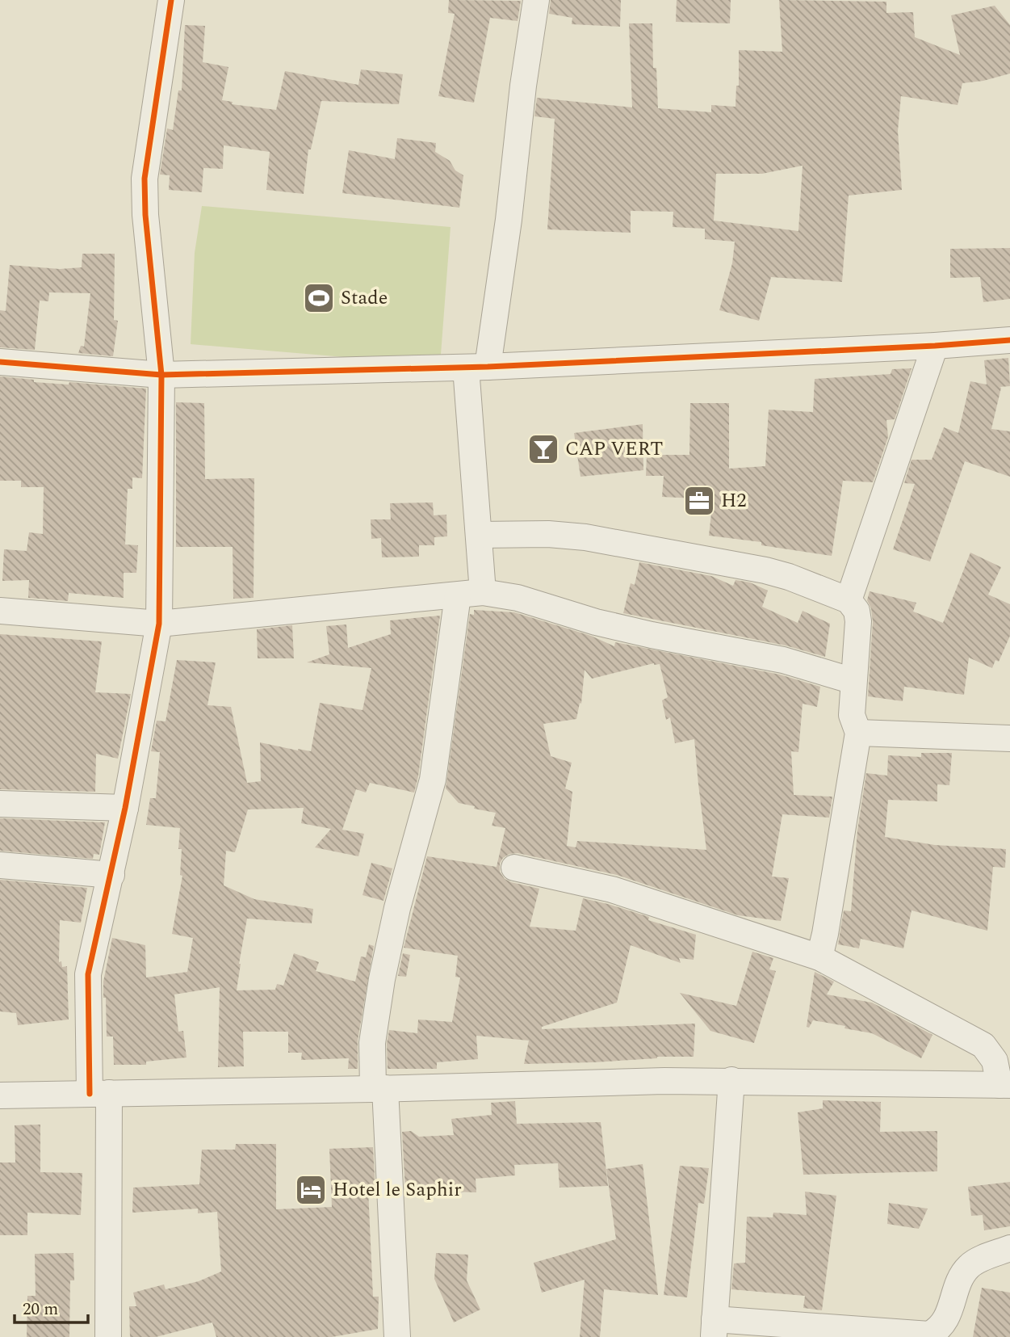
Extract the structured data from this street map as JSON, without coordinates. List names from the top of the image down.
{
  "places": {
    "sports": ["Stade"],
    "bar": ["CAP VERT"],
    "office": ["H2"],
    "hotel": ["Hotel le Saphir"]
  },
  "scale_bar": "20 m"
}
